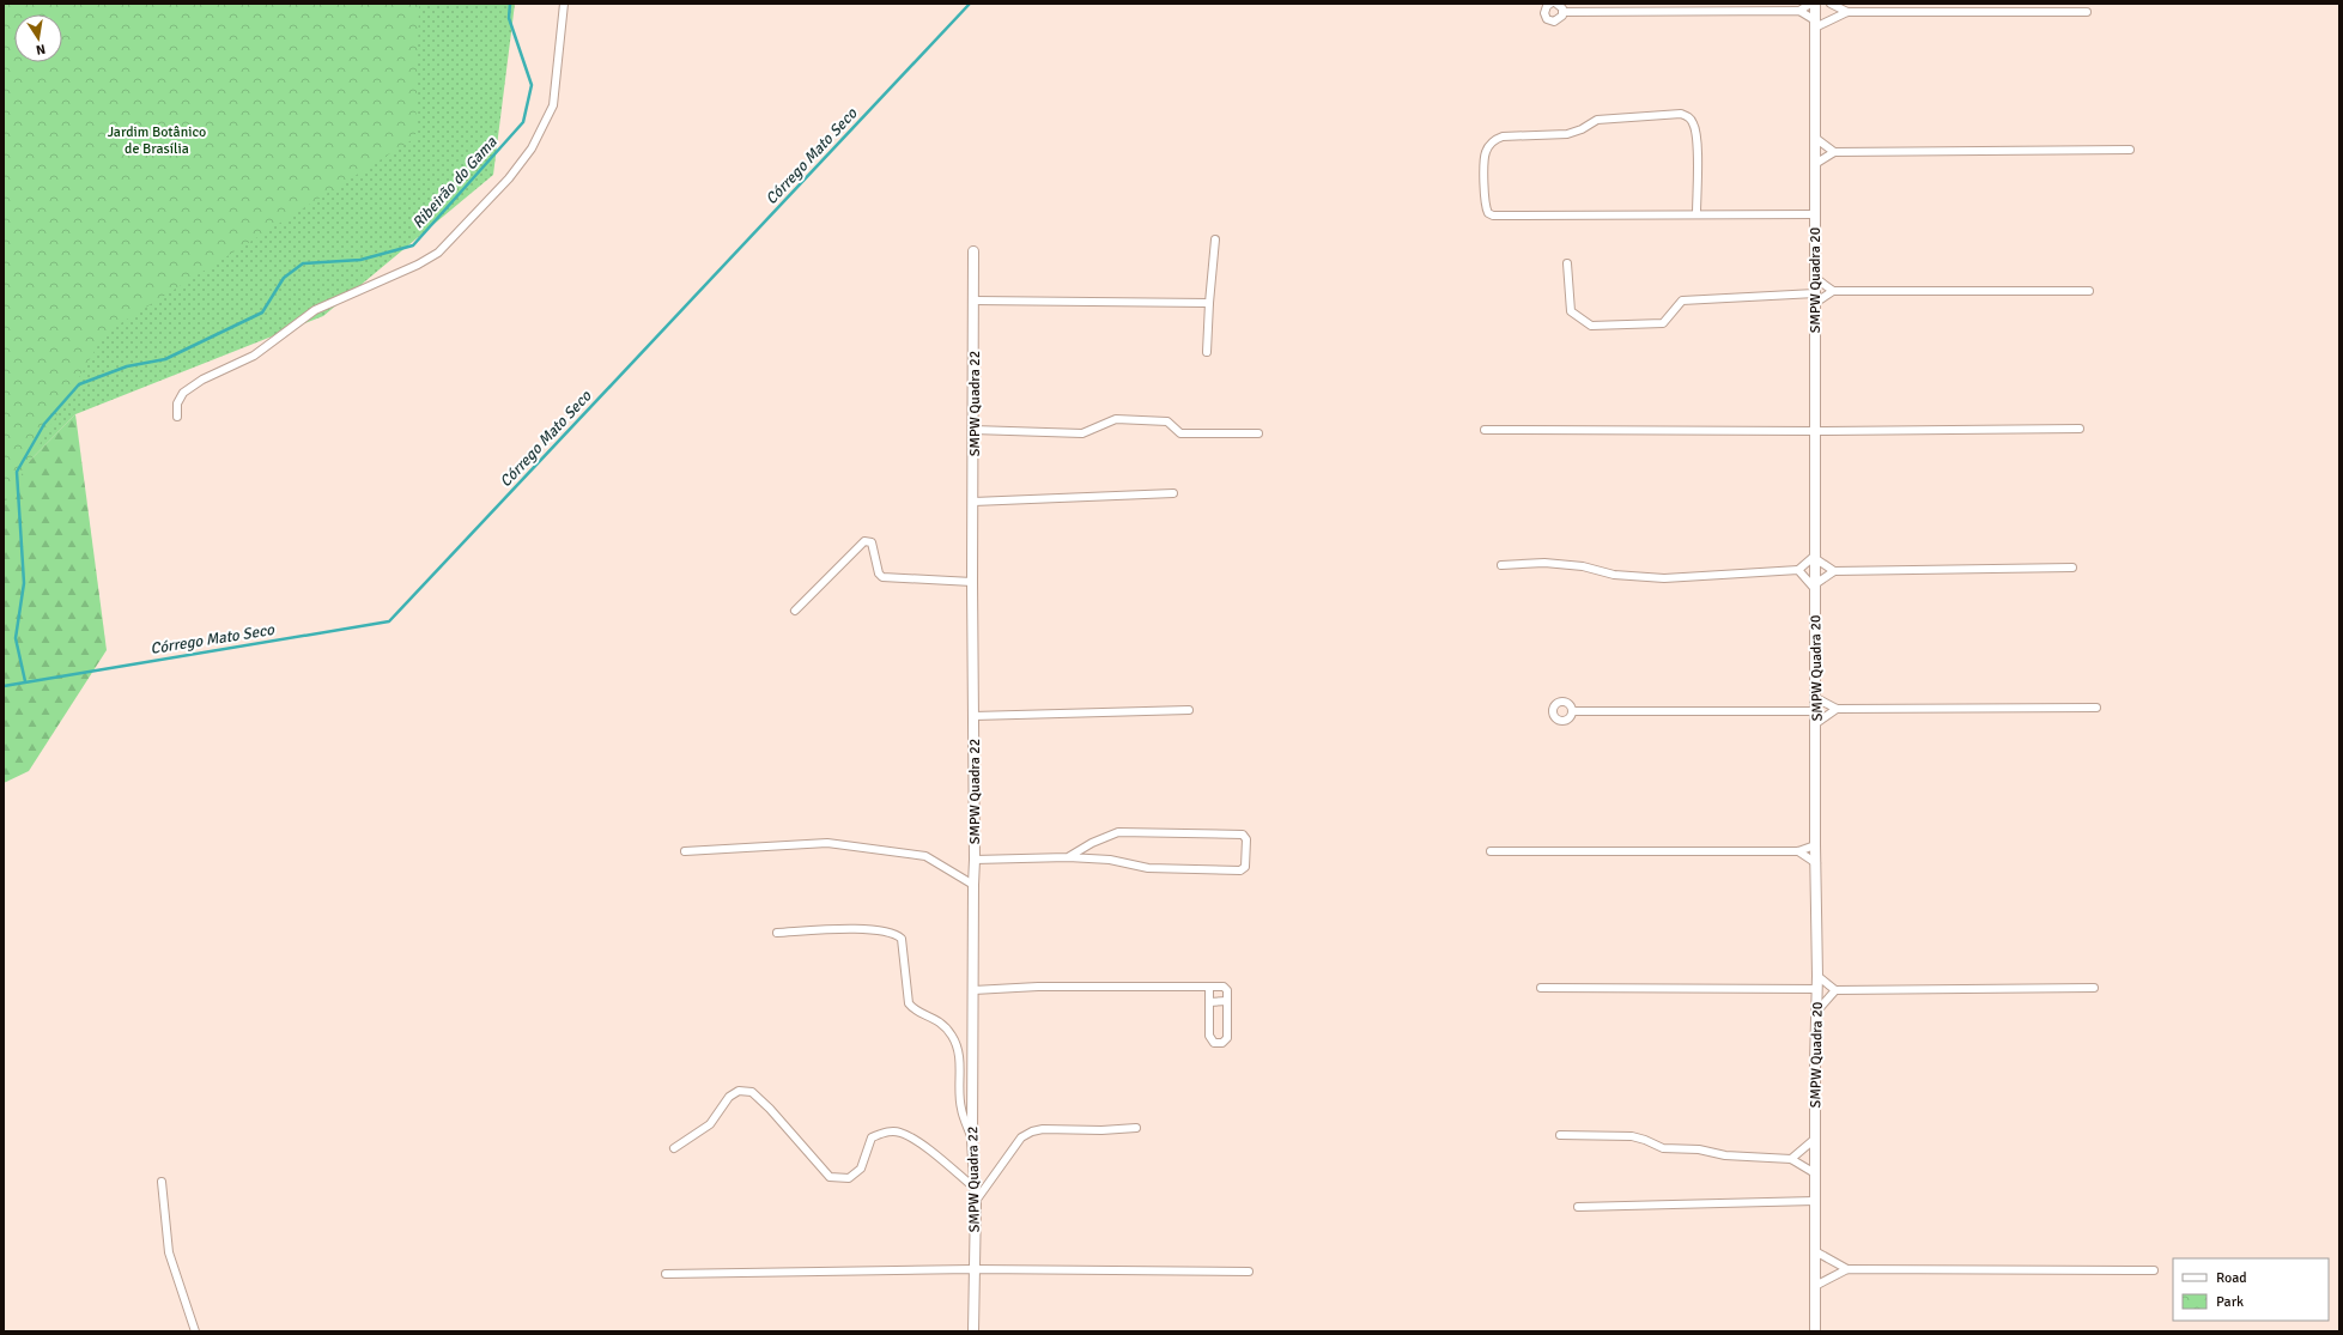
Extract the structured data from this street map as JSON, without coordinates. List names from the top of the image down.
{
  "streets": {
    "street": ["SMPW Quadra 20", "SMPW Quadra 22"]
  },
  "water": ["Córrego Mato Seco", "Ribeirão do Gama"],
  "parks": ["Jardim Botânico de Brasília"],
  "legend": ["Road", "Park"],
  "north": "bottom"
}
